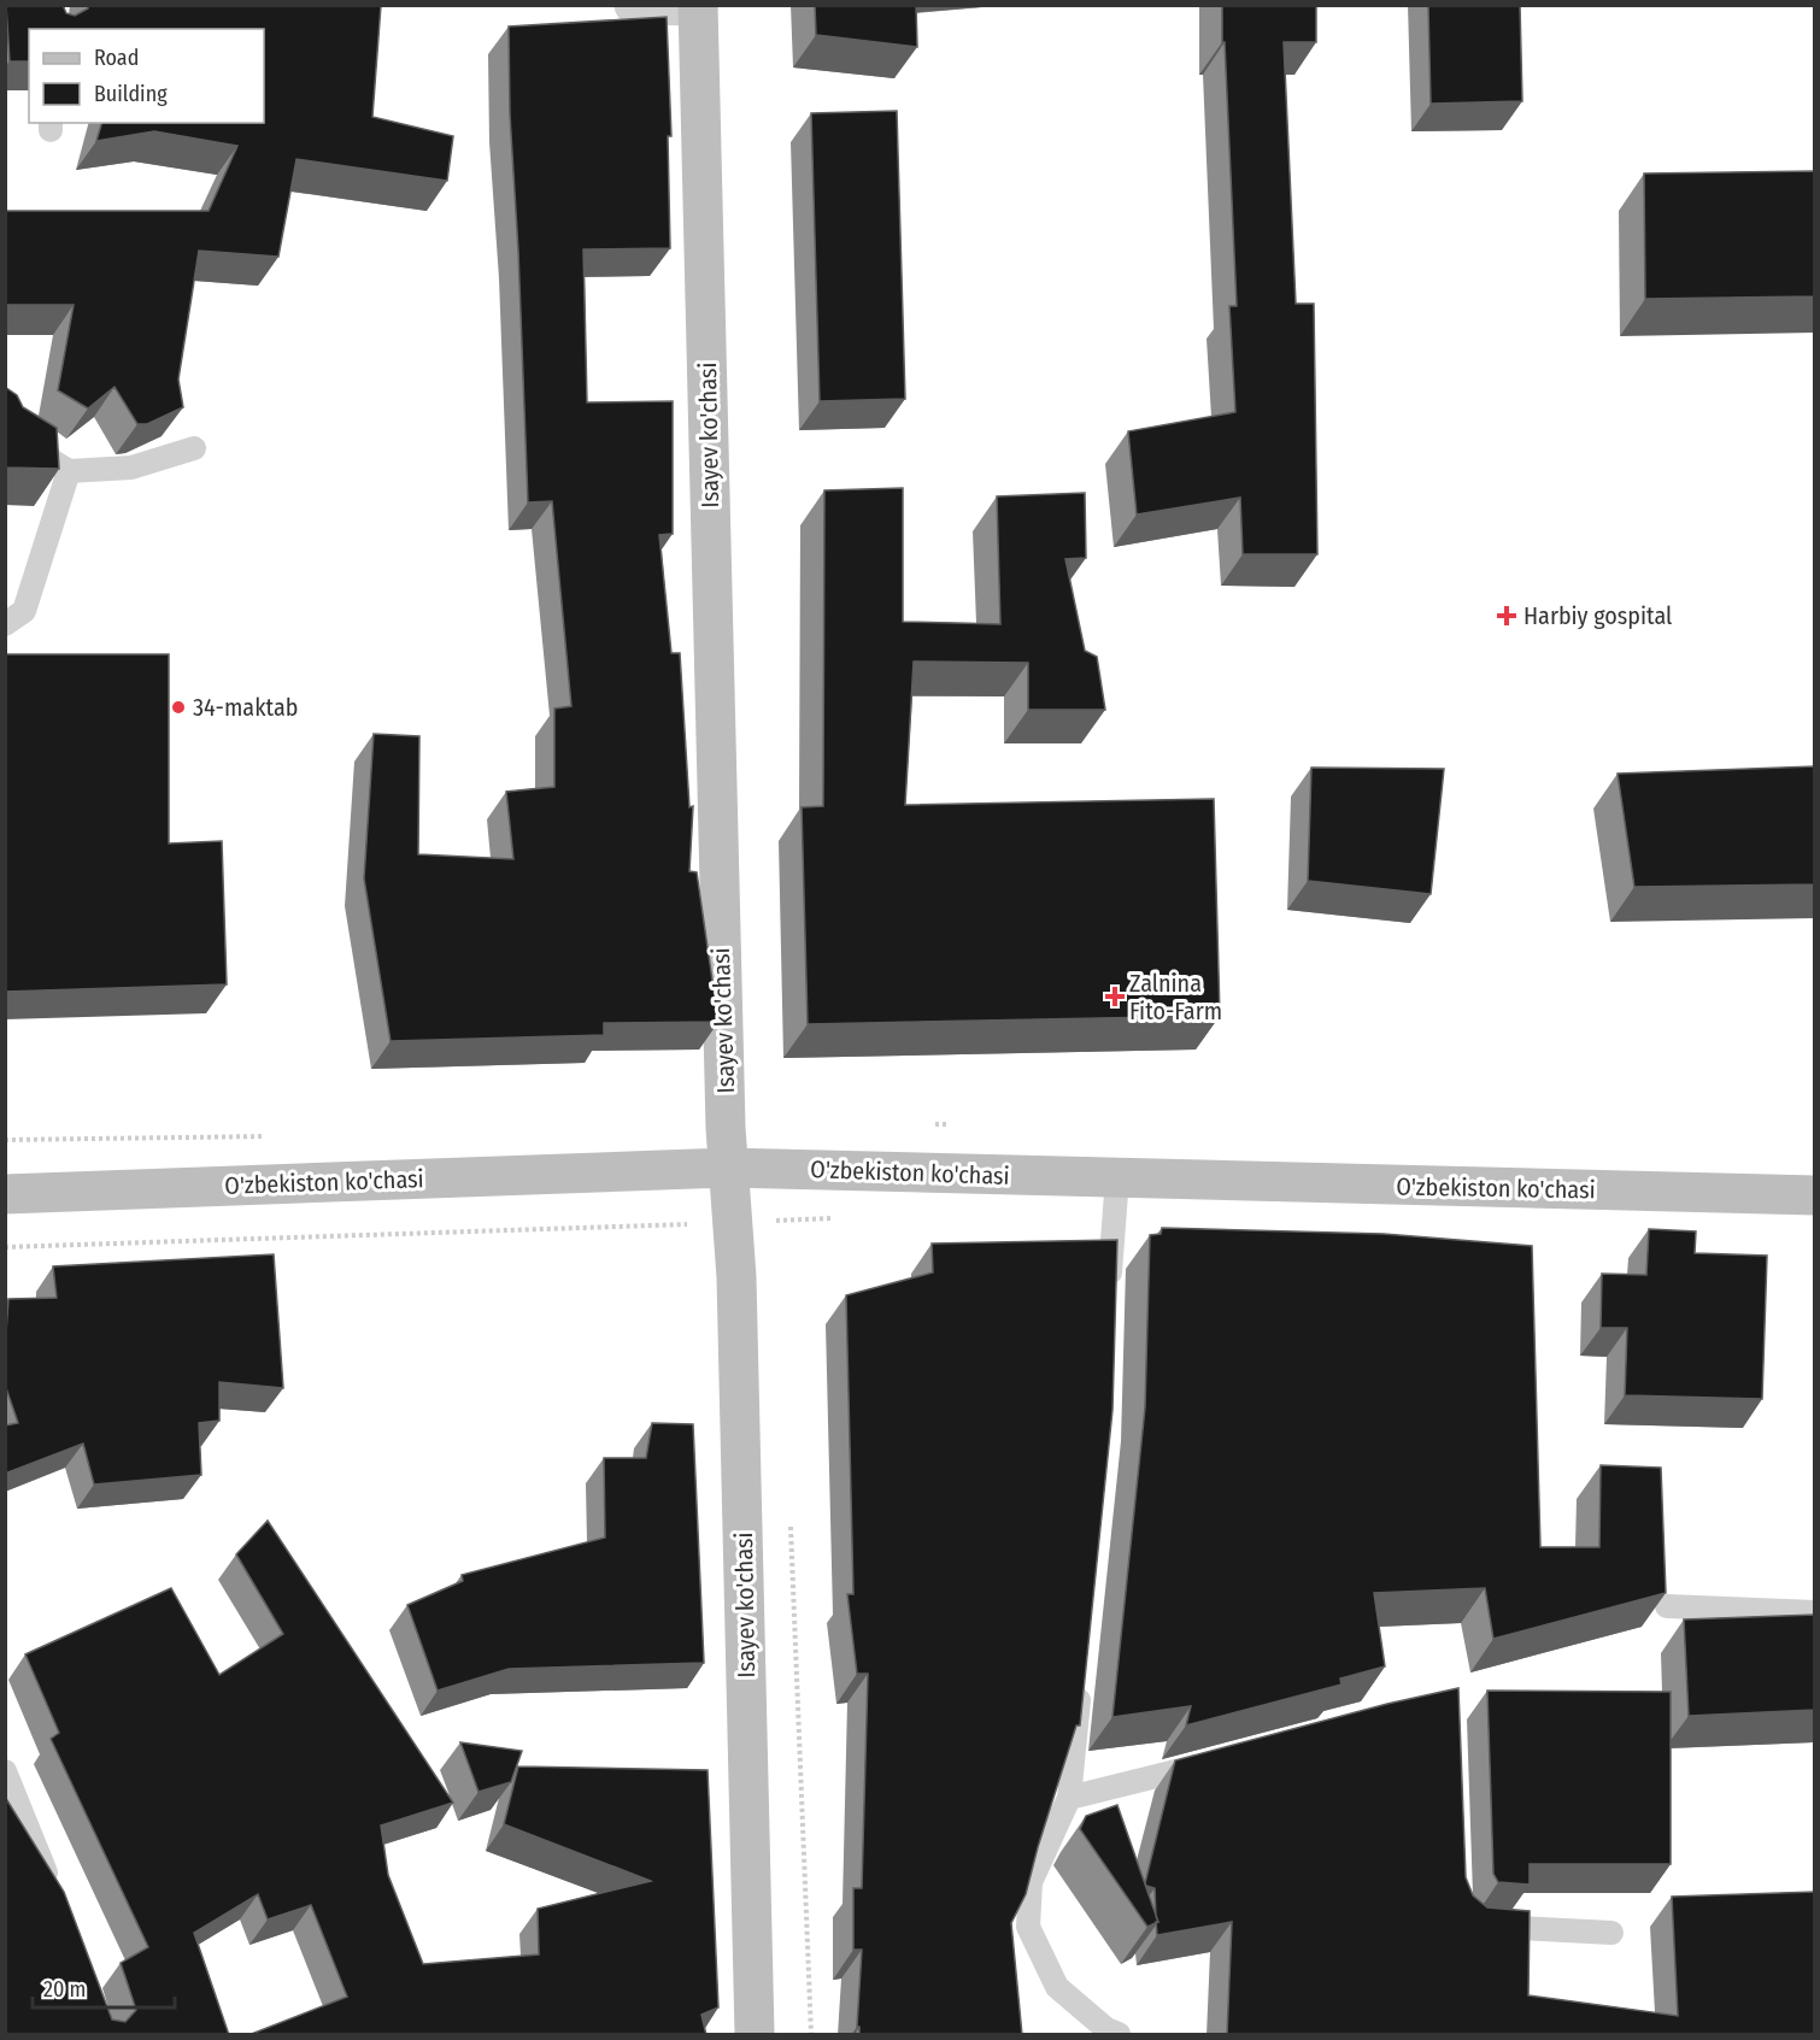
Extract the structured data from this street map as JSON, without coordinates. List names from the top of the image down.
{
  "streets": {
    "main road": ["Isayev ko'chasi", "O'zbekiston ko'chasi"]
  },
  "crossings": [
    ["Isayev ko'chasi", "O'zbekiston ko'chasi"]
  ],
  "places": {
    "health": ["Harbiy gospital", "Zalnina Fito-Farm"],
    "other": ["34-maktab"]
  },
  "legend": ["Road", "Building"],
  "scale_bar": "20 m"
}
